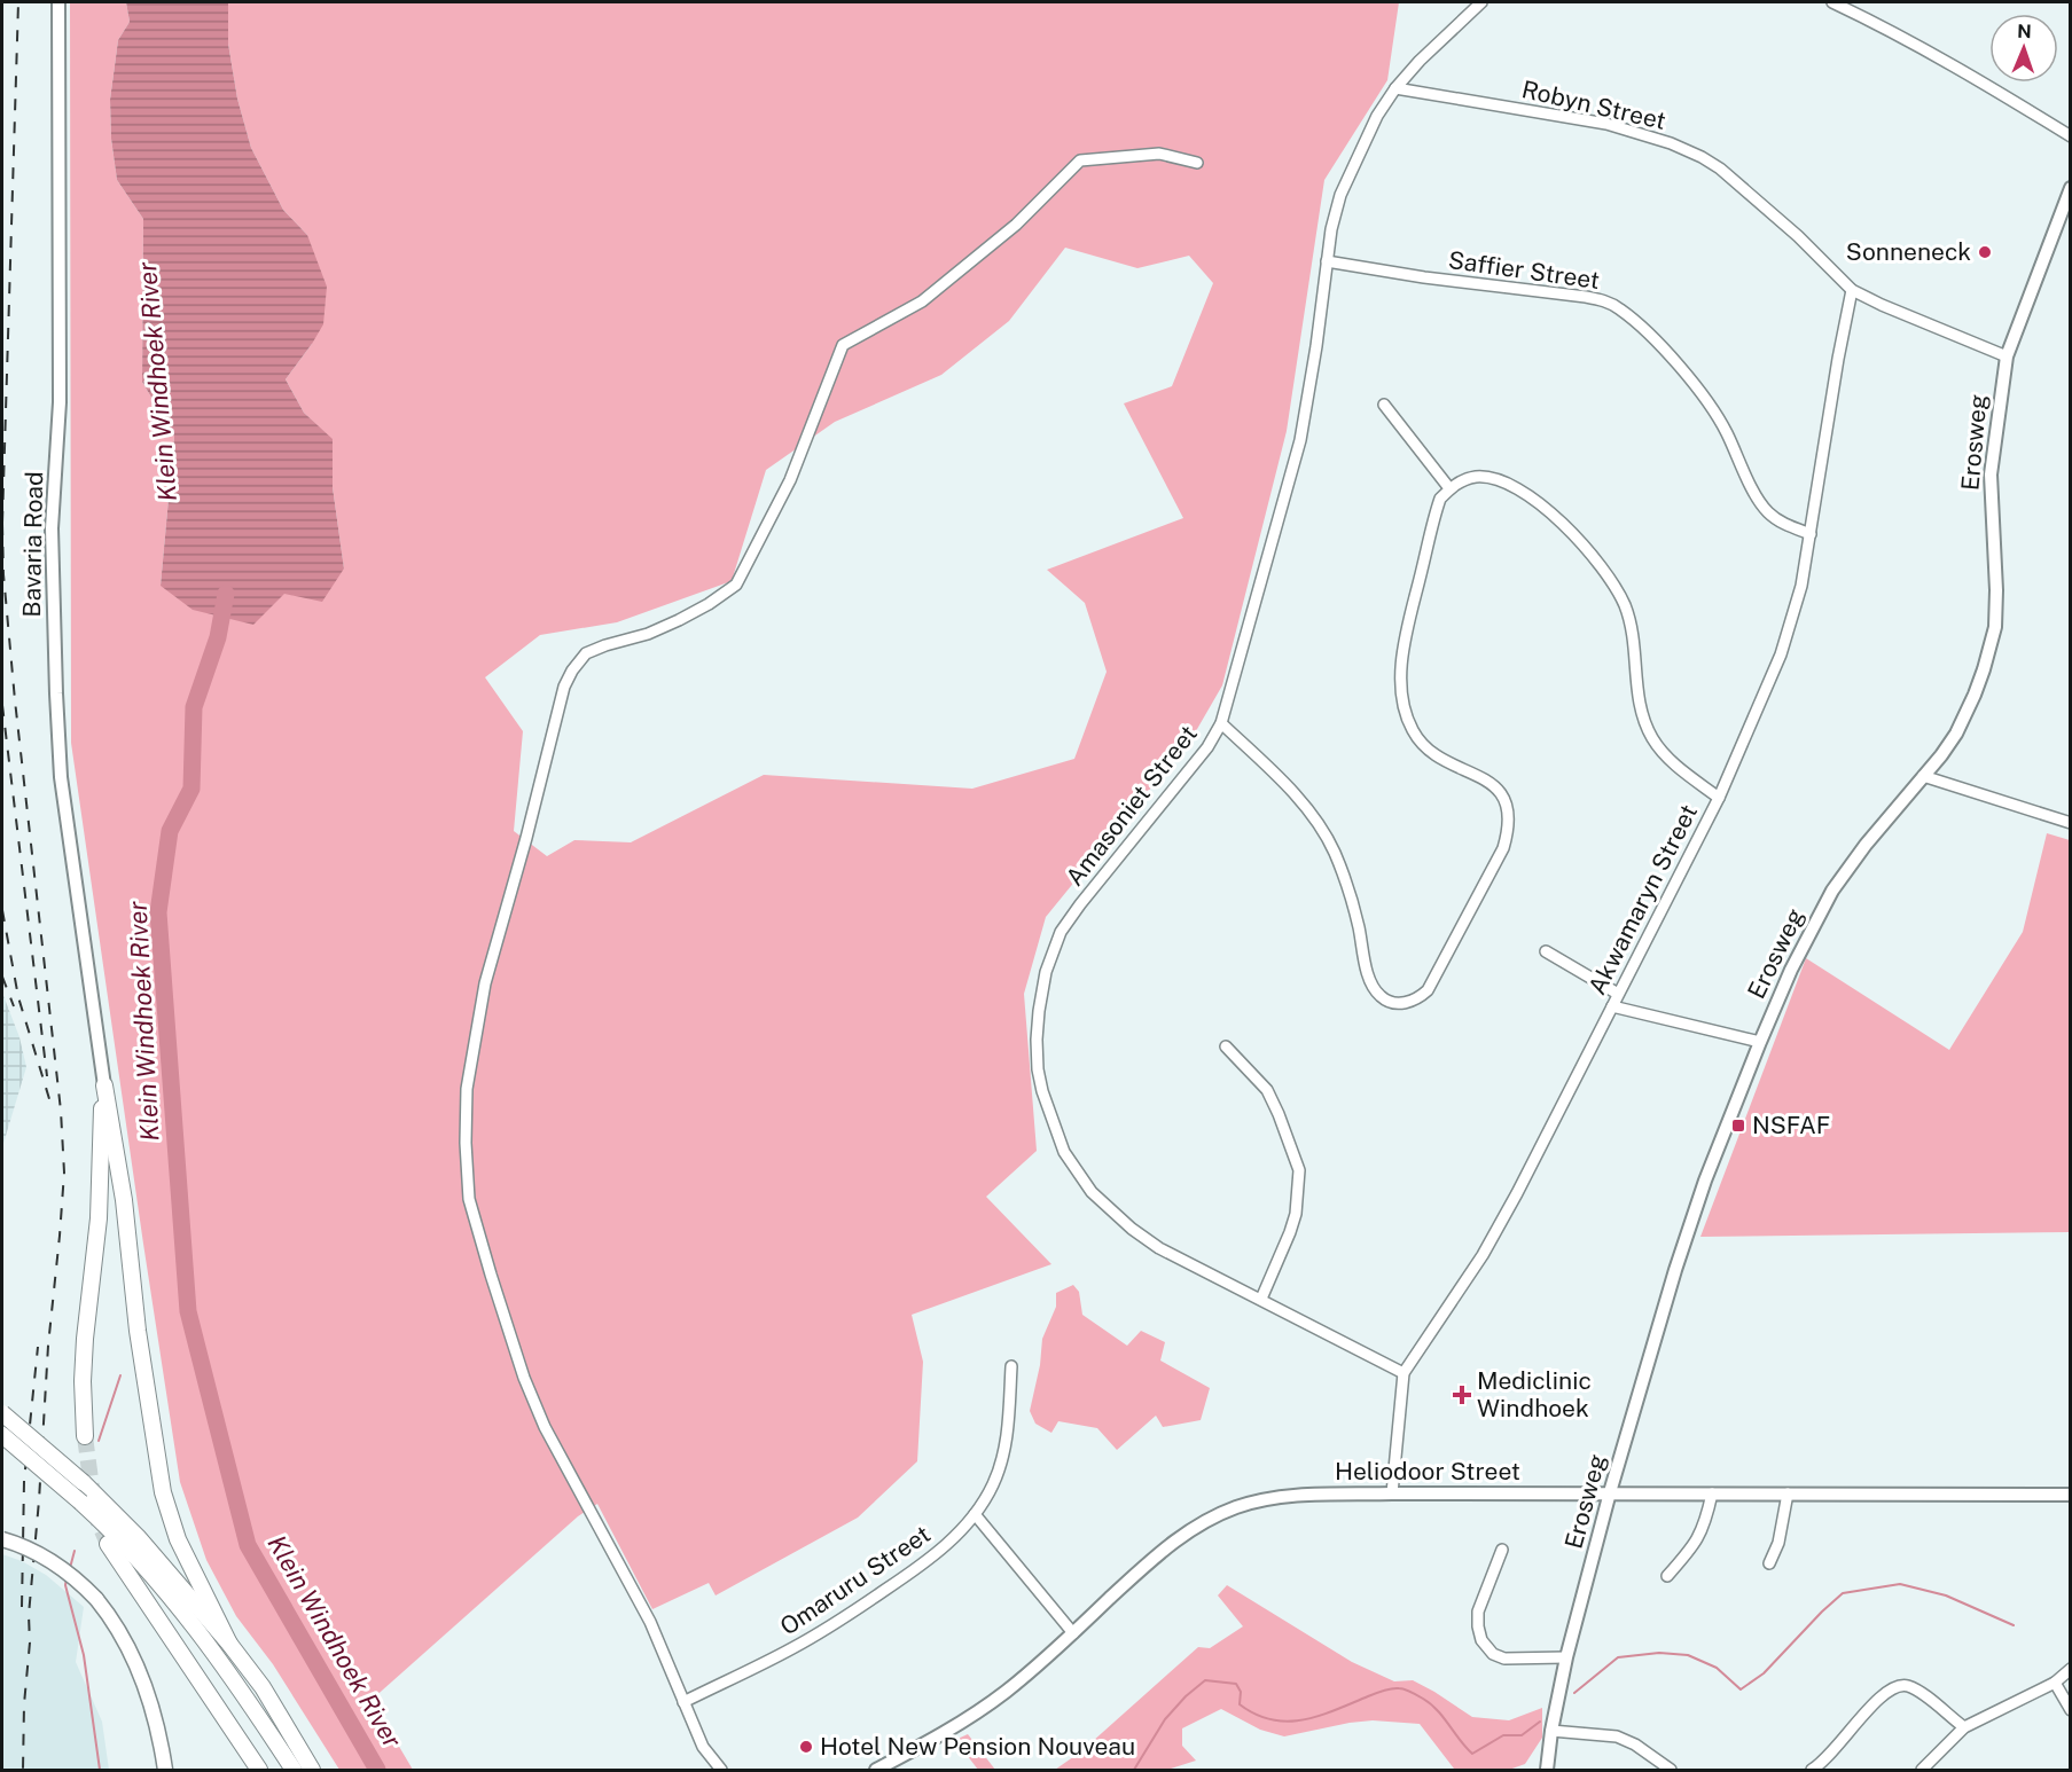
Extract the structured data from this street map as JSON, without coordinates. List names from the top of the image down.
{
  "streets": {
    "street": [
      "Robyn Street",
      "Saffier Street",
      "Erosweg",
      "Bavaria Road",
      "Amasoniet Street",
      "Akwamaryn Street",
      "Heliodoor Street",
      "Omaruru Street"
    ]
  },
  "crossings": [
    ["Robyn Street", "Erosweg"],
    ["Robyn Street", "Amasoniet Street"],
    ["Robyn Street", "Akwamaryn Street"],
    ["Saffier Street", "Amasoniet Street"],
    ["Saffier Street", "Akwamaryn Street"],
    ["Erosweg", "Heliodoor Street"],
    ["Amasoniet Street", "Akwamaryn Street"],
    ["Akwamaryn Street", "Heliodoor Street"]
  ],
  "water": ["Klein Windhoek River"],
  "places": {
    "other": ["Sonneneck", "Hotel New Pension Nouveau"],
    "transit": ["NSFAF"],
    "health": ["Mediclinic Windhoek"]
  },
  "north": "top"
}
